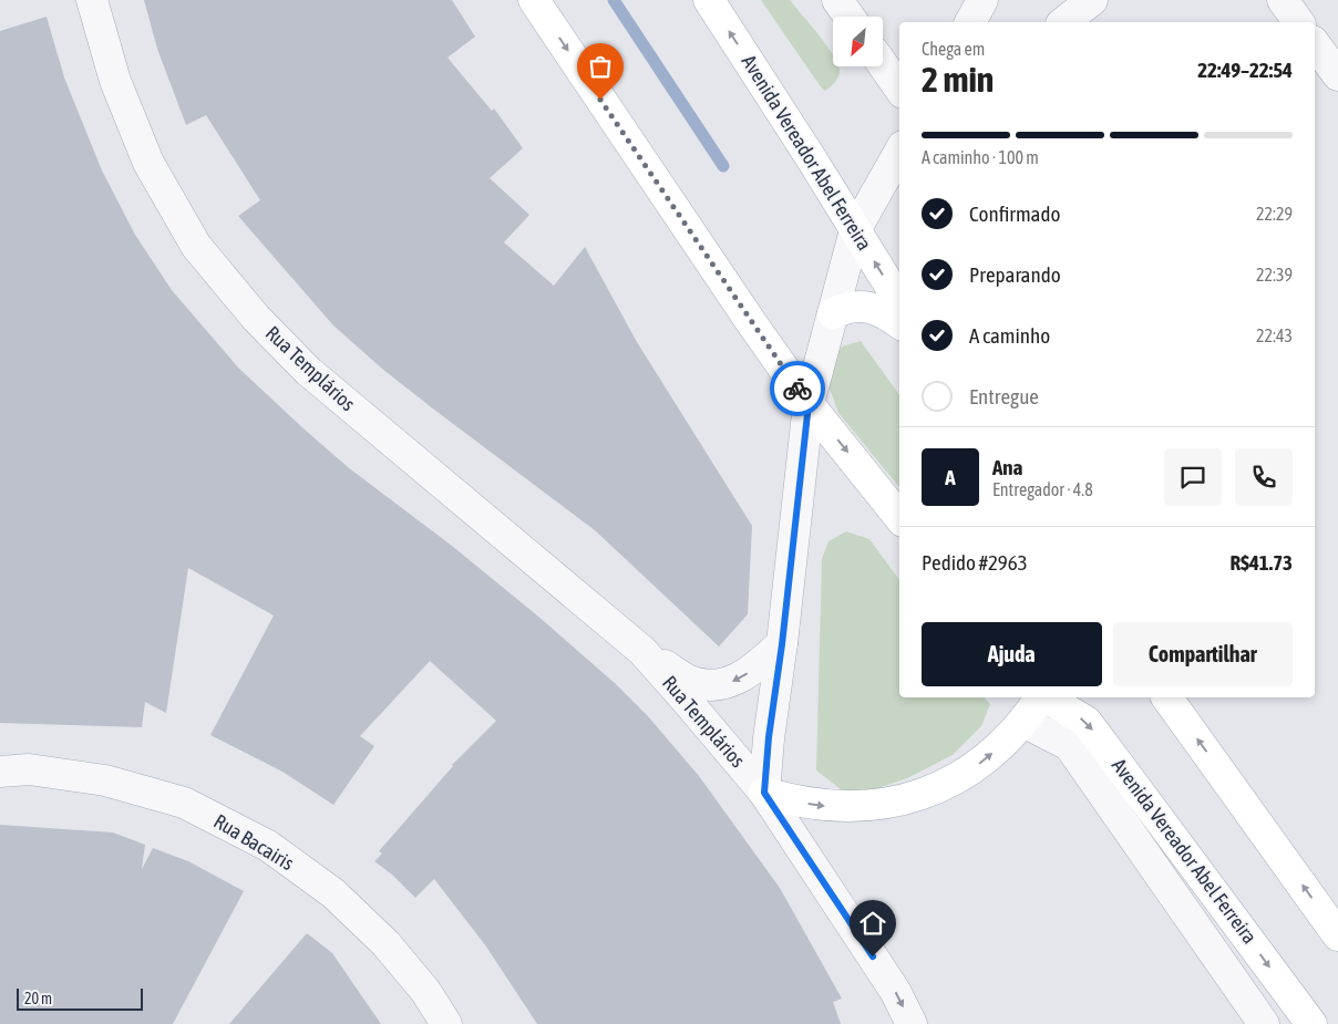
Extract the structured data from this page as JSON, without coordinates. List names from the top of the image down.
{
  "streets": {
    "main road": ["Avenida Vereador Abel Ferreira"],
    "street": ["Rua Templários", "Rua Bacairis"]
  },
  "scale_bar": "20 m",
  "north": "bottom left",
  "page": {
    "heading": ["2 min", "Chega em", "22:49–22:54"],
    "panel": [
      "Ana",
      "Entregador · 4.8",
      "Pedido #2963",
      "R$41.73"
    ],
    "bar": "A caminho · 100 m",
    "list": [
      ["Confirmado", "22:29"],
      ["Preparando", "22:39"],
      ["A caminho", "22:43"],
      "Entregue"
    ],
    "round": "A",
    "buttons": ["Ajuda", "Compartilhar"],
    "scale": "20 m"
  }
}
